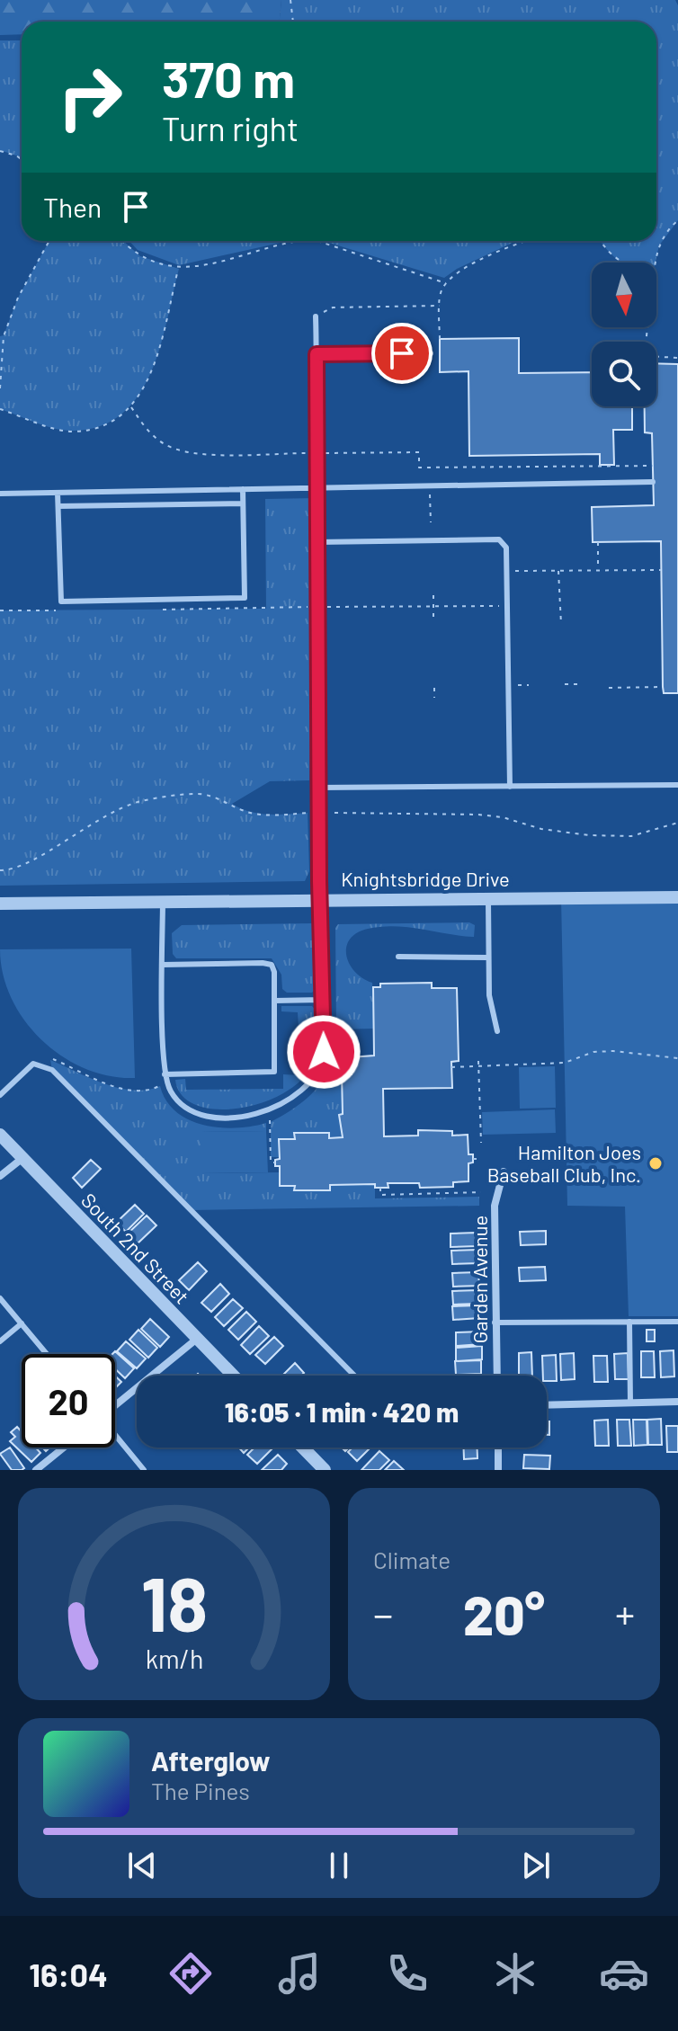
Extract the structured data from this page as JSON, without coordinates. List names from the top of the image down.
{
  "streets": {
    "street": ["Knightsbridge Drive", "South 2nd Street", "Garden Avenue"]
  },
  "places": ["Hamilton Joes Baseball Club, Inc."],
  "north": "bottom",
  "page": {
    "turn": ["370 m", "Turn right"],
    "then": "Then",
    "limit": "20",
    "trip": "16:05 · 1 min · 420 m",
    "tile": "Climate",
    "heat": ["−", "20°", "+"],
    "song": ["Afterglow", "The Pines"],
    "tabs": "16:04",
    "gauge": ["18", "km/h"]
  }
}
